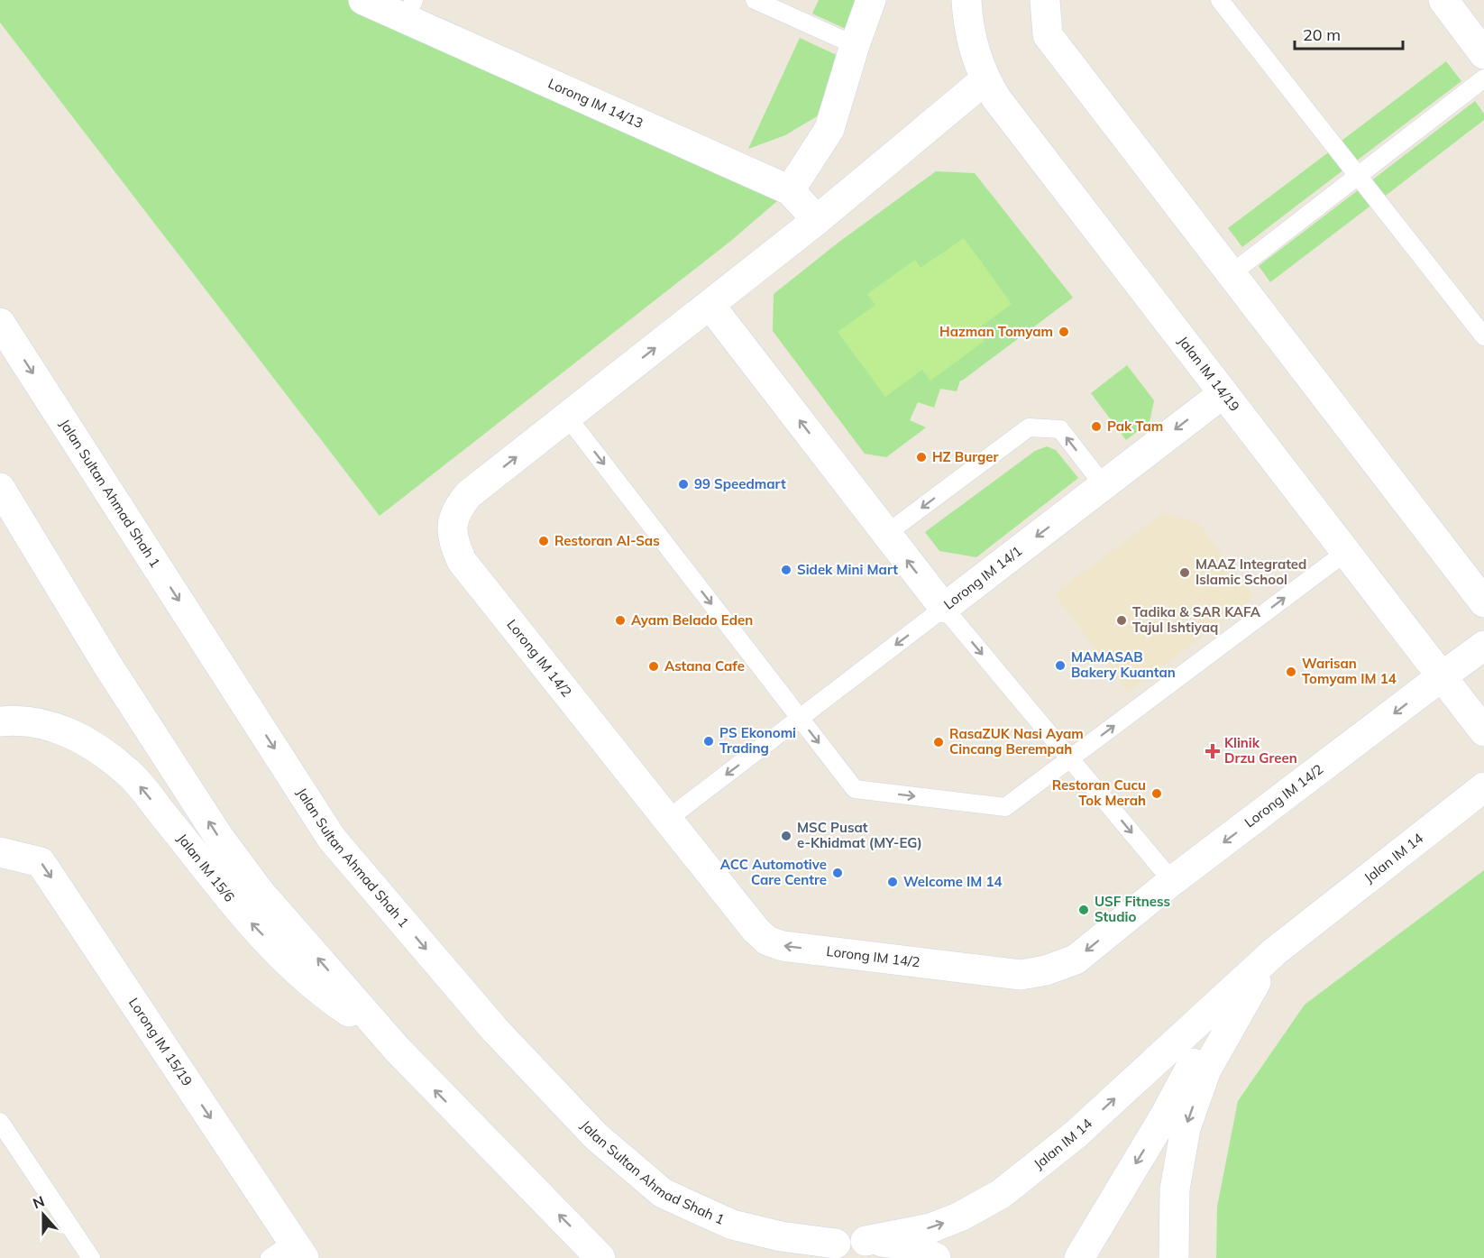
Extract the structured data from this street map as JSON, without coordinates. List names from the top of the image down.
{
  "streets": {
    "street": [
      "Lorong IM 14/13",
      "Jalan IM 14/19",
      "Jalan Sultan Ahmad Shah 1",
      "Lorong IM 14/1",
      "Lorong IM 14/2",
      "Jalan IM 14",
      "Jalan IM 15/6",
      "Lorong IM 15/19"
    ]
  },
  "crossings": [
    ["Lorong IM 14/13", "Lorong IM 14/2"],
    ["Jalan IM 14/19", "Lorong IM 14/1"],
    ["Jalan IM 14/19", "Lorong IM 14/2"],
    ["Lorong IM 14/1", "Lorong IM 14/2"]
  ],
  "places": {
    "other": [
      "Hazman Tomyam",
      "Pak Tam",
      "HZ Burger",
      "99 Speedmart",
      "Restoran Al-Sas",
      "Sidek Mini Mart",
      "MAAZ Integrated Islamic School",
      "Ayam Belado Eden",
      "Tadika & SAR KAFA Tajul Ishtiyaq",
      "MAMASAB Bakery Kuantan",
      "Astana Cafe",
      "Warisan Tomyam IM 14",
      "PS Ekonomi Trading",
      "RasaZUK Nasi Ayam Cincang Berempah",
      "Restoran Cucu Tok Merah",
      "MSC Pusat e-Khidmat (MY-EG)",
      "ACC Automotive Care Centre",
      "Welcome IM 14",
      "USF Fitness Studio"
    ],
    "health": ["Klinik Drzu Green"]
  },
  "scale_bar": "20 m",
  "north": "top"
}
